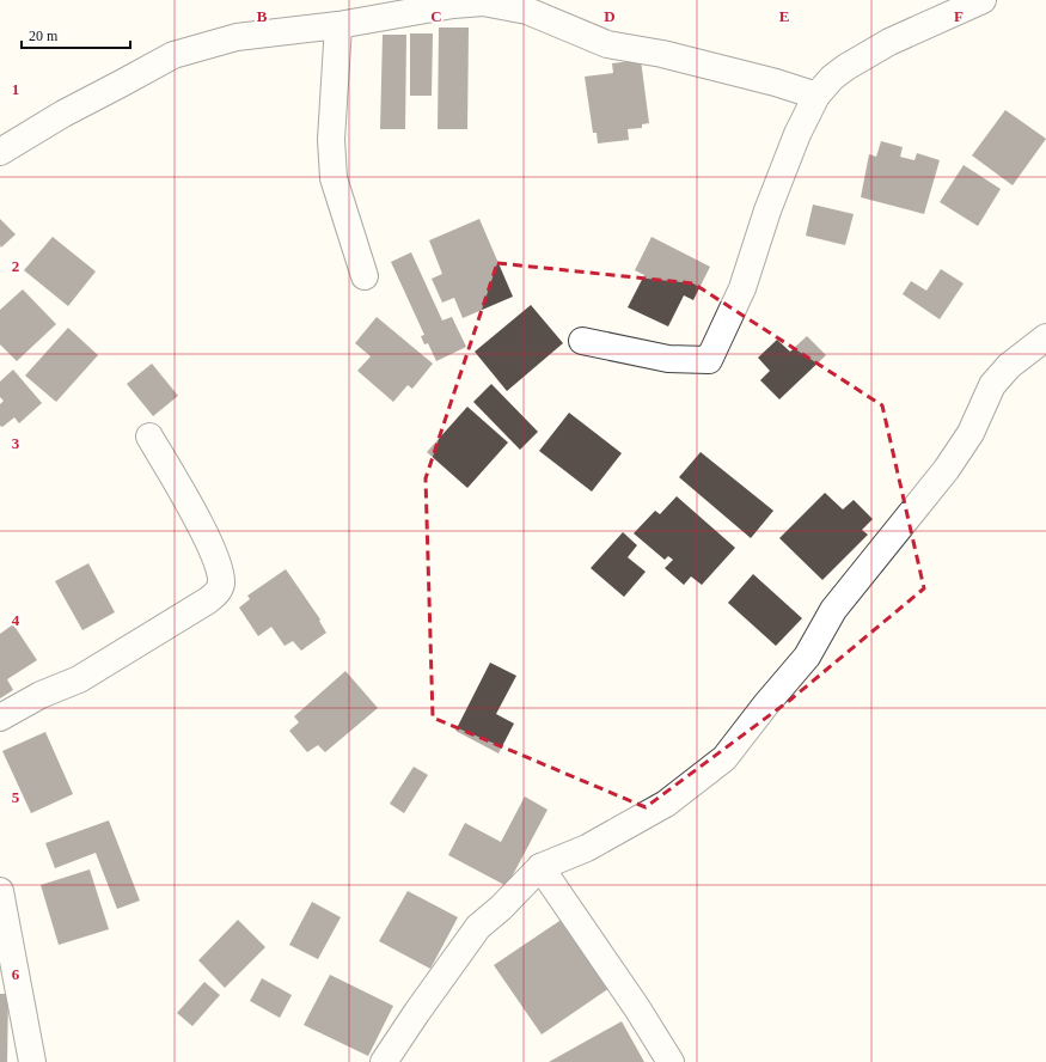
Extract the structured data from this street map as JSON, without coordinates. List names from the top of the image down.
{
  "scale_bar": "20 m",
  "grid": {
    "columns": [
      "B",
      "C",
      "D",
      "E",
      "F"
    ],
    "rows": [
      "1",
      "2",
      "3",
      "4",
      "5",
      "6"
    ]
  }
}
